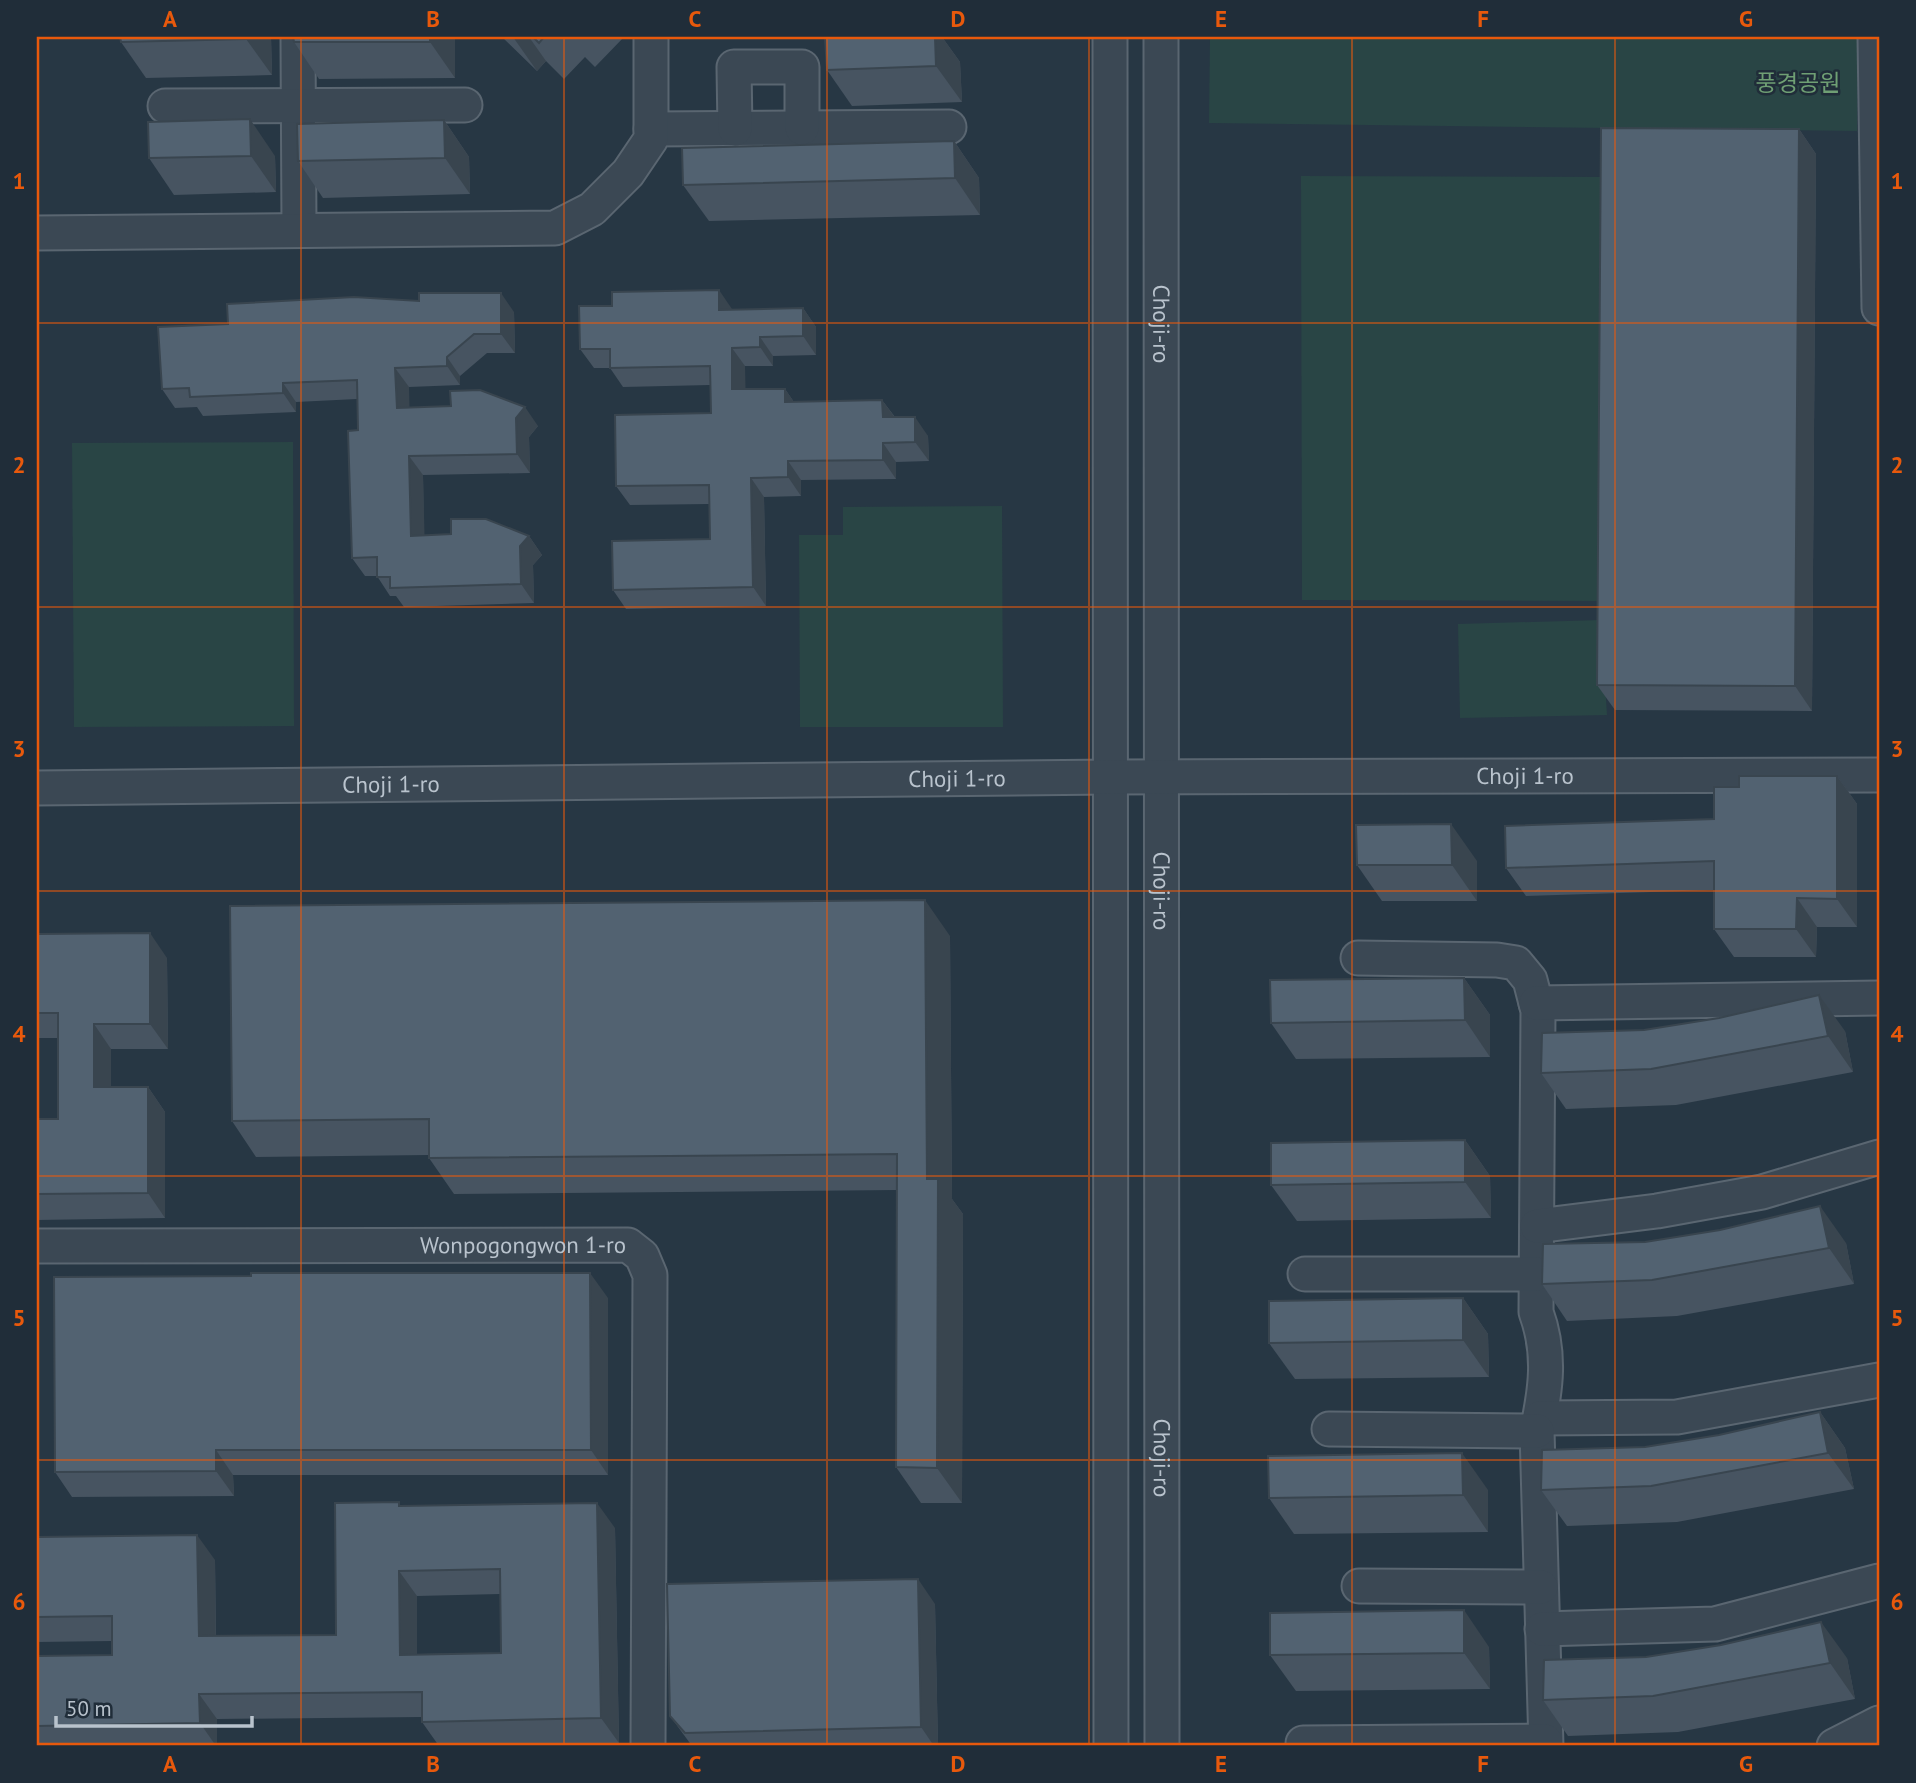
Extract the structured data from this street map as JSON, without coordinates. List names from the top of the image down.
{
  "streets": {
    "street": ["Choji-ro", "Choji 1-ro", "Wonpogongwon 1-ro"]
  },
  "crossings": [
    ["Choji-ro", "Choji 1-ro"]
  ],
  "parks": ["풍경공원"],
  "scale_bar": "50 m",
  "grid": {
    "columns": [
      "A",
      "B",
      "C",
      "D",
      "E",
      "F",
      "G"
    ],
    "rows": [
      "1",
      "2",
      "3",
      "4",
      "5",
      "6"
    ]
  }
}
